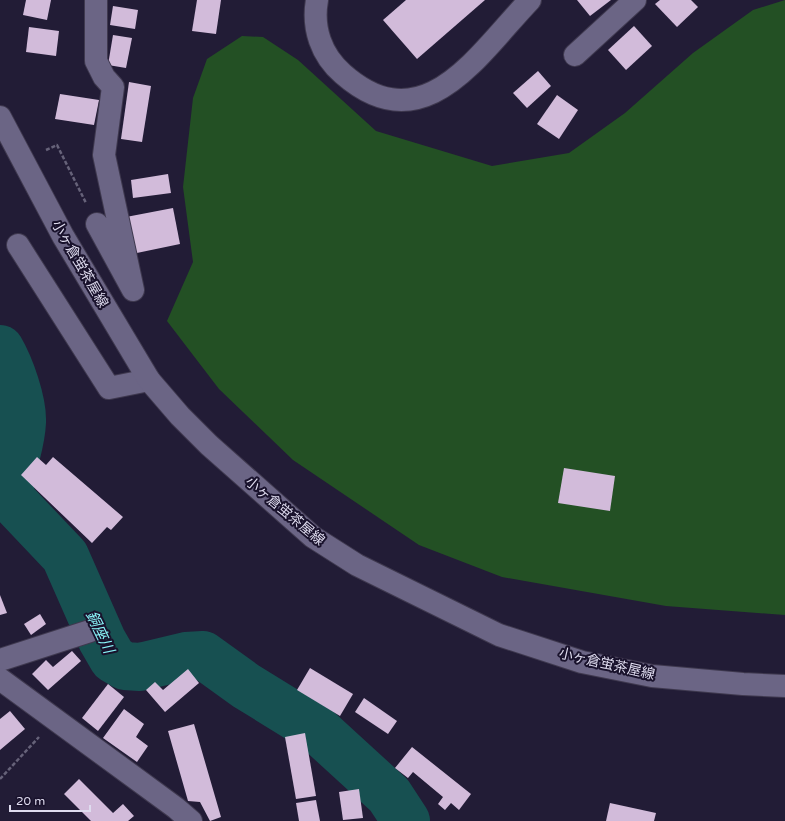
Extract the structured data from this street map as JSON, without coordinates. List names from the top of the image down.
{
  "streets": {
    "street": ["小ヶ倉蛍茶屋線"]
  },
  "water": ["銅座川"],
  "scale_bar": "20 m"
}
